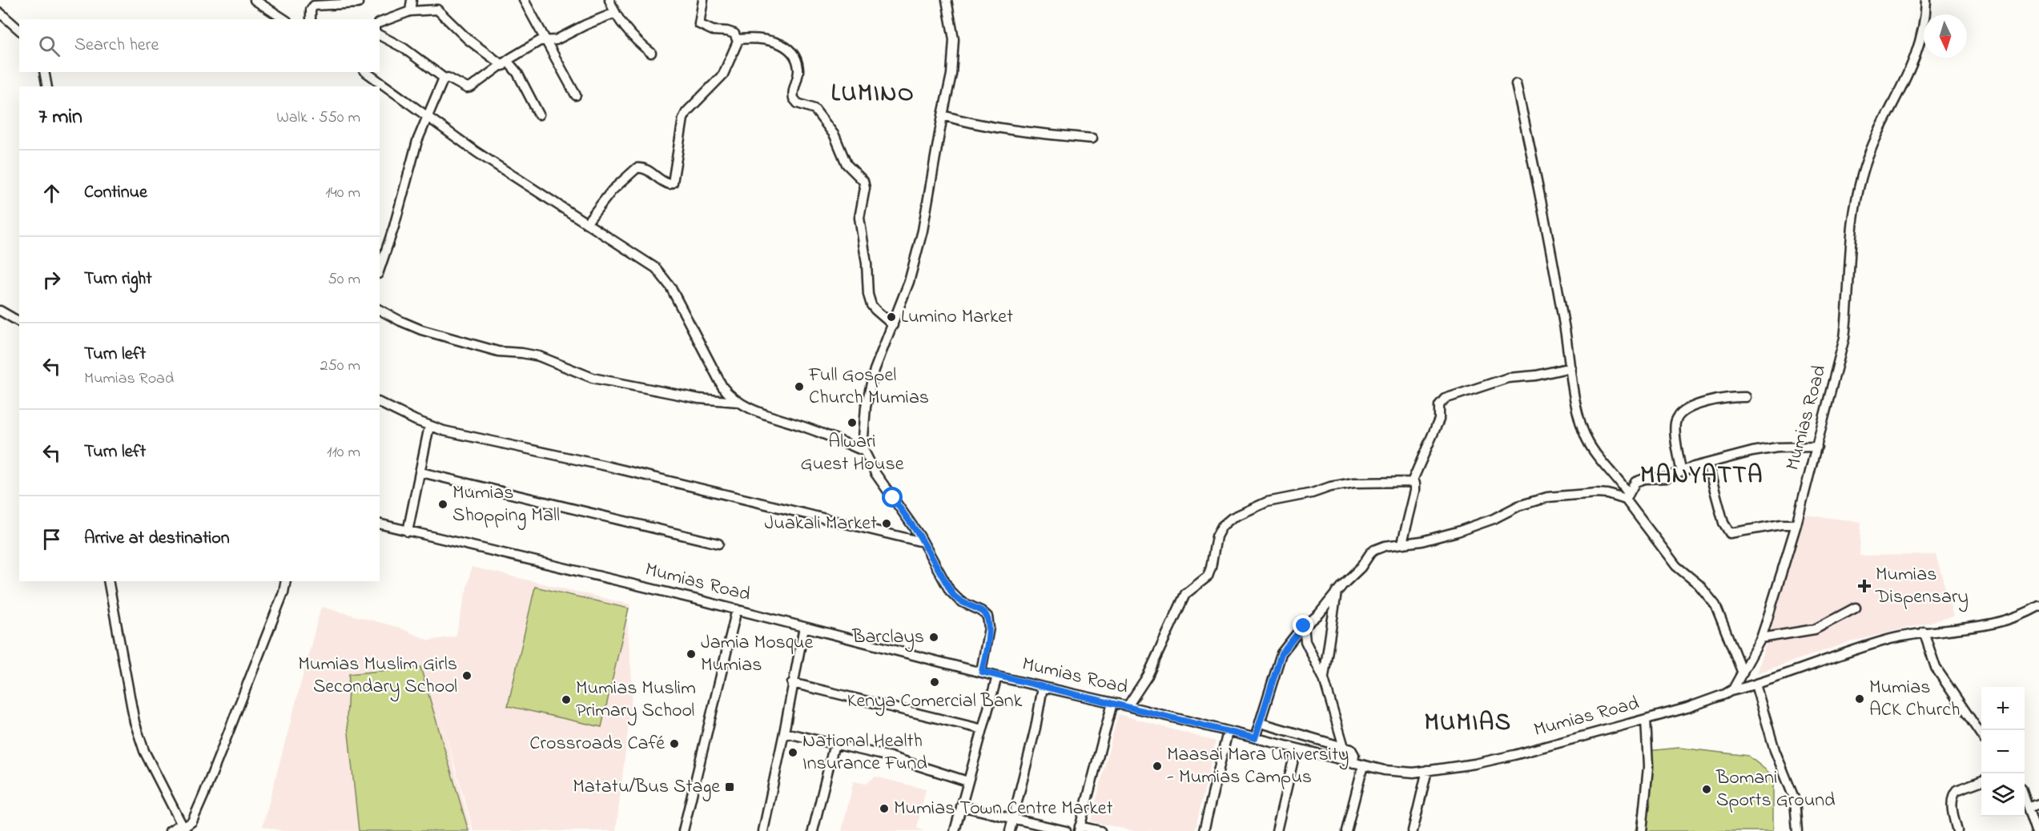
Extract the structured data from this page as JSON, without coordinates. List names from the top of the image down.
{
  "streets": {
    "street": ["Mumias Road"]
  },
  "districts": ["LUMINO", "MANYATTA", "MUMIAS"],
  "places": {
    "other": [
      "Lumino Market",
      "Full Gospel Church Mumias",
      "Alwari Guest House",
      "Mumias Shopping Mall",
      "Juakali Market",
      "Barclays",
      "Jamia Mosque Mumias",
      "Mumias Muslim Girls Secondary School",
      "Kenya Comercial Bank",
      "Mumias ACK Church",
      "Mumias Muslim Primary School",
      "Crossroads Café",
      "National Health Insurance Fund",
      "Maasai Mara University - Mumias Campus",
      "Bomani Sports Ground",
      "Mumias Town Centre Market"
    ],
    "health": ["Mumias Dispensary"],
    "transit": ["Matatu/Bus Stage"]
  },
  "north": "bottom",
  "page": {
    "search": "Search here",
    "heading": ["7 min", "Walk · 550 m"],
    "list": [
      ["Continue", "140 m"],
      ["Turn right", "50 m"],
      ["Turn left", "Mumias Road", "250 m"],
      ["Turn left", "110 m"],
      "Arrive at destination"
    ],
    "map_buttons": ["+", "−"]
  }
}
